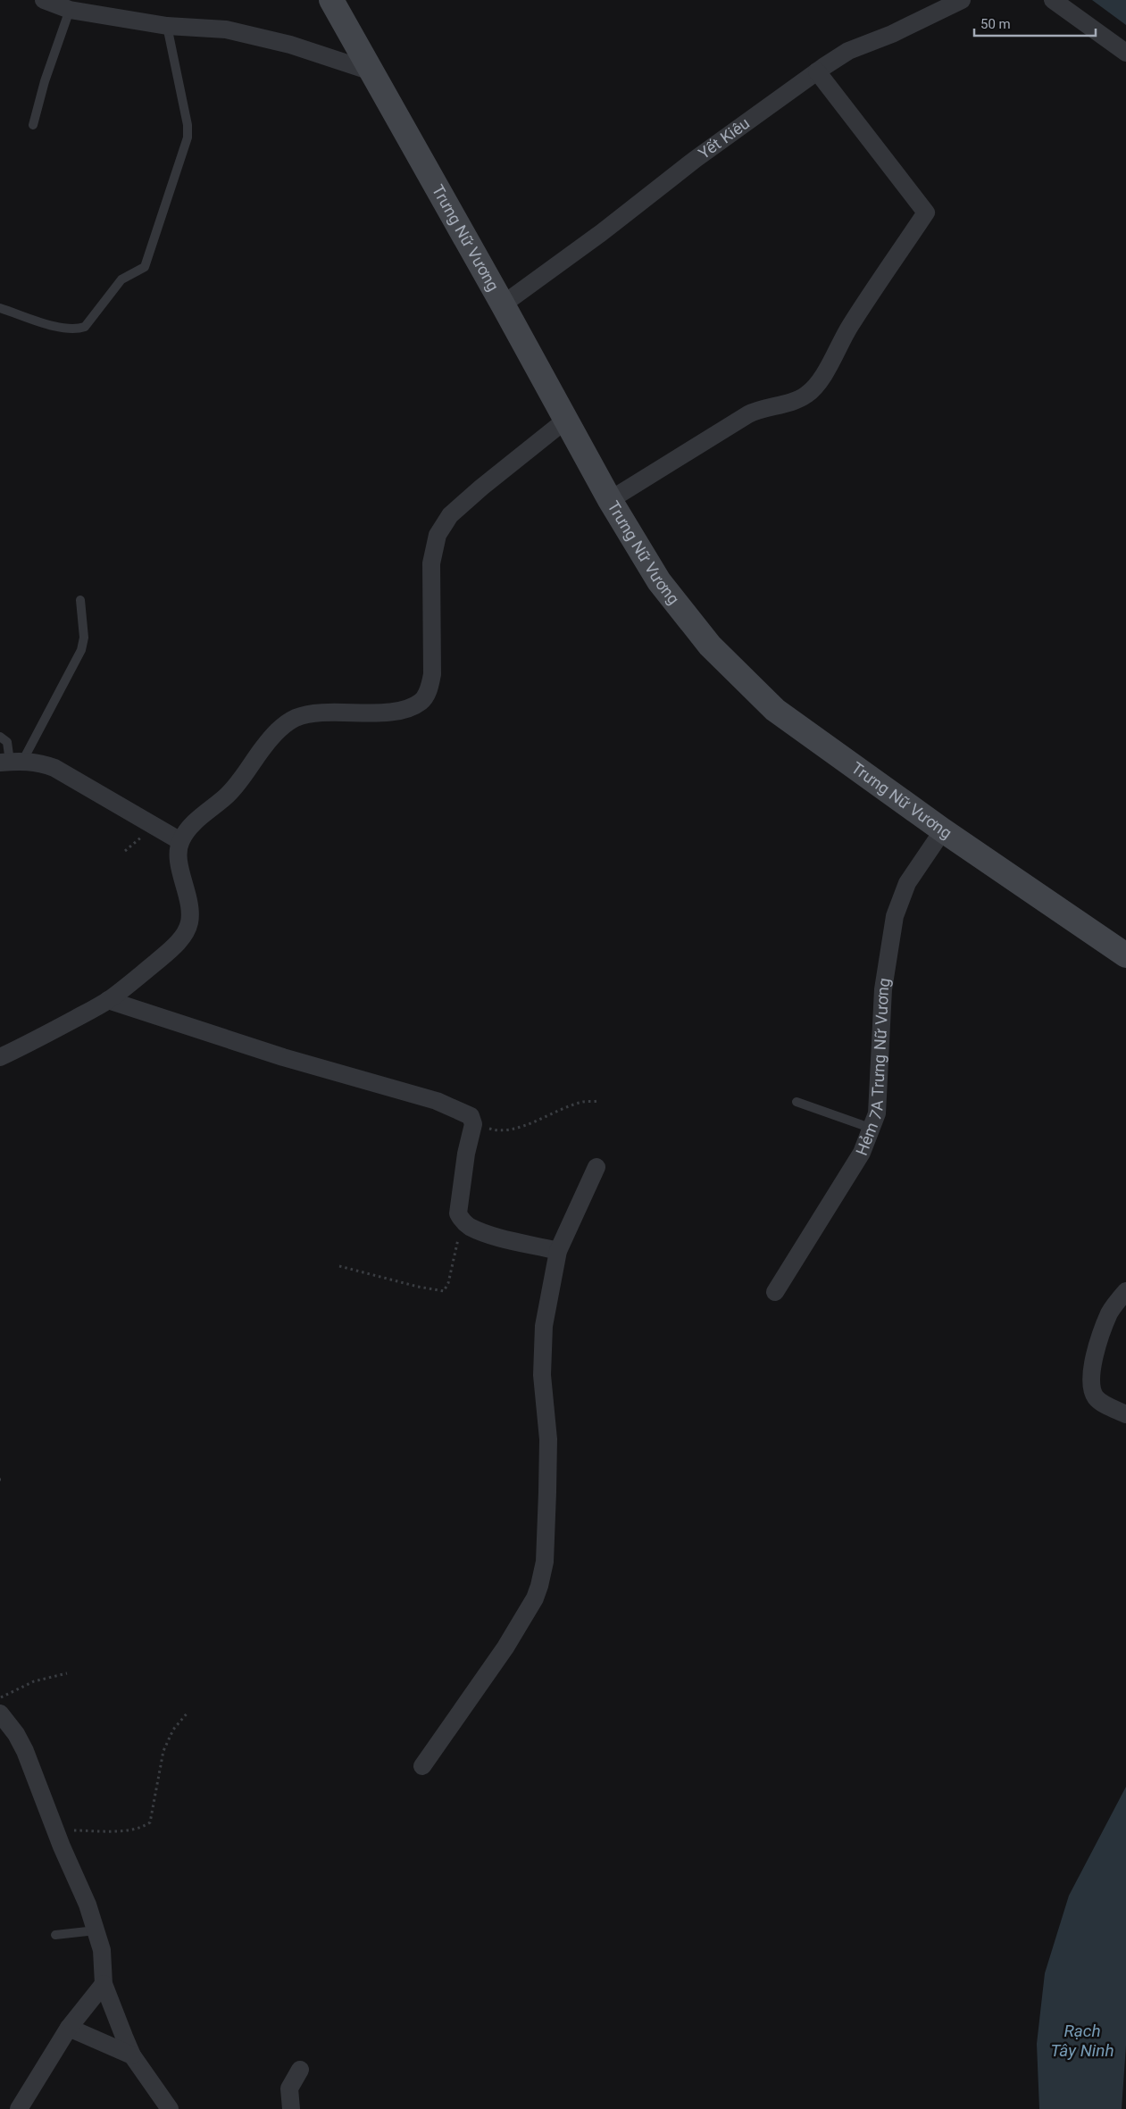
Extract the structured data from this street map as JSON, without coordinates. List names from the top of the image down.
{
  "streets": {
    "main road": ["Trưng Nữ Vương"],
    "street": ["Yết Kiêu", "Hẻm 7A Trưng Nữ Vương"]
  },
  "crossings": [
    ["Yết Kiêu", "Trưng Nữ Vương"],
    ["Trưng Nữ Vương", "Hẻm 7A Trưng Nữ Vương"]
  ],
  "water": ["Rạch Tây Ninh"],
  "scale_bar": "50 m"
}
